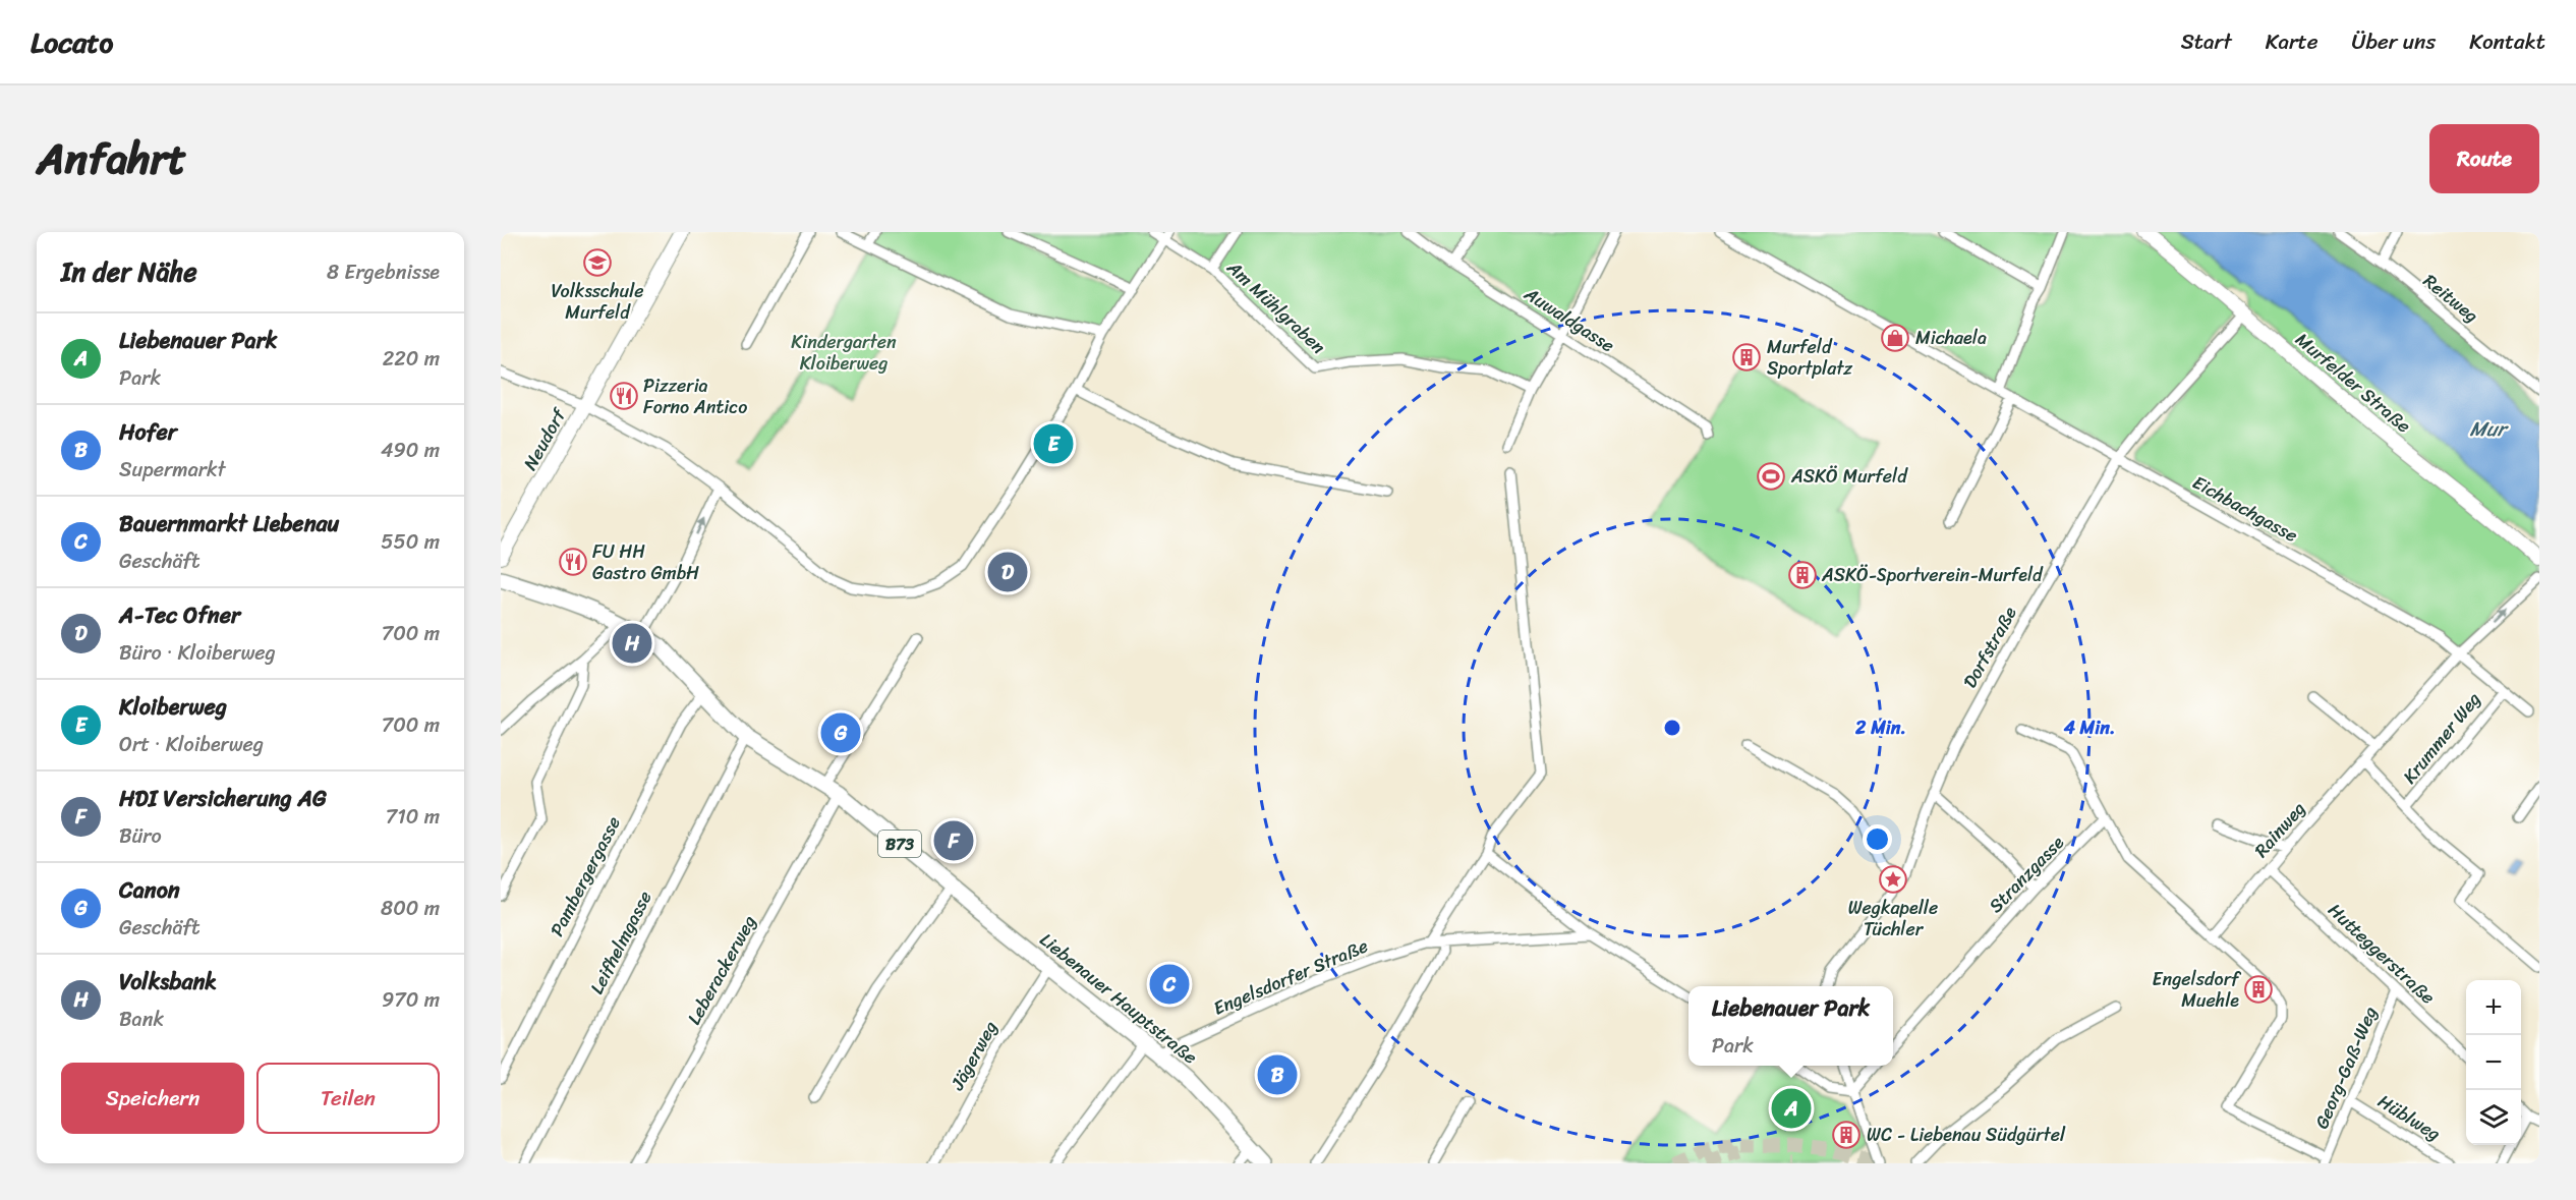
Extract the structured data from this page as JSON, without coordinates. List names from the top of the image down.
{
  "streets": {
    "main road": ["B73", "Liebenauer Hauptstraße"],
    "street": [
      "Reitweg",
      "Am Mühlgraben",
      "Auwaldgasse",
      "Murfelder Straße",
      "Neudorf",
      "Eichbachgasse",
      "Dorfstraße",
      "Krummer Weg",
      "Rainweg",
      "Stranzgasse",
      "Pambergergasse",
      "Leifhelmgasse",
      "Hutteggerstraße",
      "Leberackerweg",
      "Engelsdorfer Straße",
      "Jägerweg",
      "Georg-Gaß-Weg",
      "Hüblweg"
    ]
  },
  "crossings": [
    ["Murfelder Straße", "Dorfstraße"],
    ["Eichbachgasse", "Dorfstraße"],
    ["Eichbachgasse", "Rainweg"],
    ["Krummer Weg", "Rainweg"],
    ["Rainweg", "Hutteggerstraße"],
    ["Rainweg", "Georg-Gaß-Weg"],
    ["Pambergergasse", "Liebenauer Hauptstraße"],
    ["Leifhelmgasse", "Liebenauer Hauptstraße"],
    ["Hutteggerstraße", "Georg-Gaß-Weg"],
    ["Leberackerweg", "Liebenauer Hauptstraße"],
    ["Engelsdorfer Straße", "Liebenauer Hauptstraße"],
    ["Liebenauer Hauptstraße", "Jägerweg"],
    ["Georg-Gaß-Weg", "Hüblweg"]
  ],
  "water": ["Mur"],
  "parks": ["Kindergarten Kloiberweg"],
  "places": {
    "school or university": ["Volksschule Murfeld"],
    "shop": ["Michaela"],
    "building": [
      "Murfeld Sportplatz",
      "ASKÖ-Sportverein-Murfeld",
      "Engelsdorf Muehle",
      "WC - Liebenau Südgürtel"
    ],
    "restaurant": ["Pizzeria Forno Antico", "FU HH Gastro GmbH"],
    "sports": ["ASKÖ Murfeld"],
    "place": ["Wegkapelle Tüchler"]
  },
  "page": {
    "header": "Locato",
    "nav": [
      "Start",
      "Karte",
      "Über uns",
      "Kontakt"
    ],
    "title": "Anfahrt",
    "buttons": [
      "Route",
      ["Speichern", "Teilen"]
    ],
    "heading": ["In der Nähe", "8 Ergebnisse"],
    "list": [
      {
        "mark": "A",
        "name": "Liebenauer Park",
        "note": "Park",
        "value": "220 m"
      },
      {
        "mark": "B",
        "name": "Hofer",
        "note": "Supermarkt",
        "value": "490 m"
      },
      {
        "mark": "C",
        "name": "Bauernmarkt Liebenau",
        "note": "Geschäft",
        "value": "550 m"
      },
      {
        "mark": "D",
        "name": "A-Tec Ofner",
        "note": "Büro · Kloiberweg",
        "value": "700 m"
      },
      {
        "mark": "E",
        "name": "Kloiberweg",
        "note": "Ort · Kloiberweg",
        "value": "700 m"
      },
      {
        "mark": "F",
        "name": "HDI Versicherung AG",
        "note": "Büro",
        "value": "710 m"
      },
      {
        "mark": "G",
        "name": "Canon",
        "note": "Geschäft",
        "value": "800 m"
      },
      {
        "mark": "H",
        "name": "Volksbank",
        "note": "Bank",
        "value": "970 m"
      }
    ],
    "pins": [
      "E",
      "D",
      "H",
      "G",
      "F",
      "C",
      "B",
      "A"
    ],
    "map_buttons": ["+", "−"],
    "popup": ["Liebenauer Park", "Park"]
  },
  "rings": ["2 Min.", "4 Min."]
}
